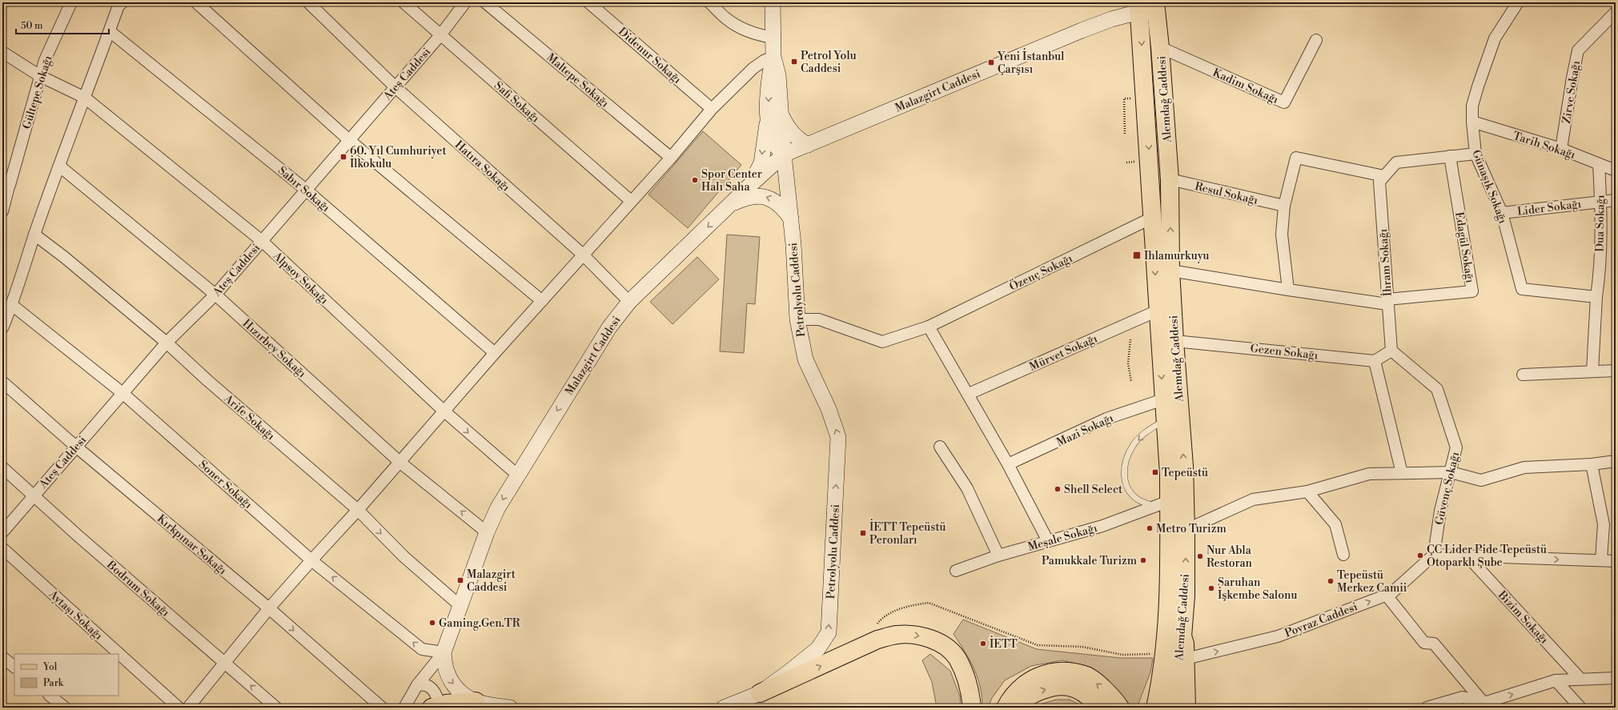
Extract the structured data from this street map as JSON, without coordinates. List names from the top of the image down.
{
  "streets": {
    "main road": ["Malazgirt Caddesi", "Alemdağ Caddesi", "Petrolyolu Caddesi"],
    "street": [
      "Didenur Sokağı",
      "Ateş Caddesi",
      "Maltepe Sokağı",
      "Kadim Sokağı",
      "Gültepe Sokağı",
      "Zirve Sokağı",
      "Safi Sokağı",
      "Tarih Sokağı",
      "Hatıra Sokağı",
      "Günaşık Sokağı",
      "Sabır Sokağı",
      "Resul Sokağı",
      "Lider Sokağı",
      "Dua Sokağı",
      "Edagül Sokağı",
      "İhram Sokağı",
      "Özenç Sokağı",
      "Alpsoy Sokağı",
      "Hızırbey Sokağı",
      "Gezen Sokağı",
      "Mürvet Sokağı",
      "Arife Sokağı",
      "Mazi Sokağı",
      "Soner Sokağı",
      "Güvenç Sokağı",
      "Meşale Sokağı",
      "Kırkpınar Sokağı",
      "Bodrum Sokağı",
      "Aytaşı Sokağı",
      "Bizim Sokağı",
      "Poyraz Caddesi"
    ]
  },
  "crossings": [
    ["Ateş Caddesi", "Safi Sokağı"],
    ["Ateş Caddesi", "Hatıra Sokağı"],
    ["Ateş Caddesi", "Sabır Sokağı"],
    ["Ateş Caddesi", "Alpsoy Sokağı"],
    ["Ateş Caddesi", "Hızırbey Sokağı"],
    ["Ateş Caddesi", "Arife Sokağı"],
    ["Ateş Caddesi", "Soner Sokağı"],
    ["Ateş Caddesi", "Kırkpınar Sokağı"],
    ["Ateş Caddesi", "Bodrum Sokağı"],
    ["Kadim Sokağı", "Alemdağ Caddesi"],
    ["Malazgirt Caddesi", "Alemdağ Caddesi"],
    ["Malazgirt Caddesi", "Hatıra Sokağı"],
    ["Malazgirt Caddesi", "Alpsoy Sokağı"],
    ["Malazgirt Caddesi", "Petrolyolu Caddesi"],
    ["Malazgirt Caddesi", "Hızırbey Sokağı"],
    ["Malazgirt Caddesi", "Arife Sokağı"],
    ["Malazgirt Caddesi", "Soner Sokağı"],
    ["Gültepe Sokağı", "Alpsoy Sokağı"],
    ["Zirve Sokağı", "Tarih Sokağı"],
    ["Alemdağ Caddesi", "Resul Sokağı"],
    ["Alemdağ Caddesi", "Edagül Sokağı"],
    ["Alemdağ Caddesi", "Özenç Sokağı"],
    ["Alemdağ Caddesi", "Gezen Sokağı"],
    ["Alemdağ Caddesi", "Mürvet Sokağı"],
    ["Alemdağ Caddesi", "Mazi Sokağı"],
    ["Alemdağ Caddesi", "Meşale Sokağı"],
    ["Tarih Sokağı", "Günaşık Sokağı"],
    ["Tarih Sokağı", "Dua Sokağı"],
    ["Günaşık Sokağı", "Lider Sokağı"],
    ["Günaşık Sokağı", "Dua Sokağı"],
    ["Lider Sokağı", "Dua Sokağı"],
    ["Edagül Sokağı", "İhram Sokağı"],
    ["İhram Sokağı", "Güvenç Sokağı"],
    ["Özenç Sokağı", "Petrolyolu Caddesi"],
    ["Güvenç Sokağı", "Poyraz Caddesi"]
  ],
  "one_way": ["Malazgirt Caddesi", "Petrolyolu Caddesi", "Poyraz Caddesi"],
  "places": {
    "transit": [
      "Petrol Yolu Caddesi",
      "Yeni İstanbul Çarşısı",
      "60. Yıl Cumhuriyet İlkokulu",
      "Ihlamurkuyu",
      "Tepeüstü",
      "İETT Tepeüstü Peronları",
      "Malazgirt Caddesi"
    ],
    "other": [
      "Spor Center Halı Saha",
      "Shell Select",
      "Metro Turizm",
      "ÇC Lider Pide Tepeüstü Otoparklı Şube",
      "Nur Abla Restoran",
      "Pamukkale Turizm",
      "Tepeüstü Merkez Camii",
      "Saruhan İşkembe Salonu",
      "Gaming.Gen.TR",
      "İETT"
    ]
  },
  "legend": ["Yol", "Park"],
  "scale_bar": "50 m"
}
